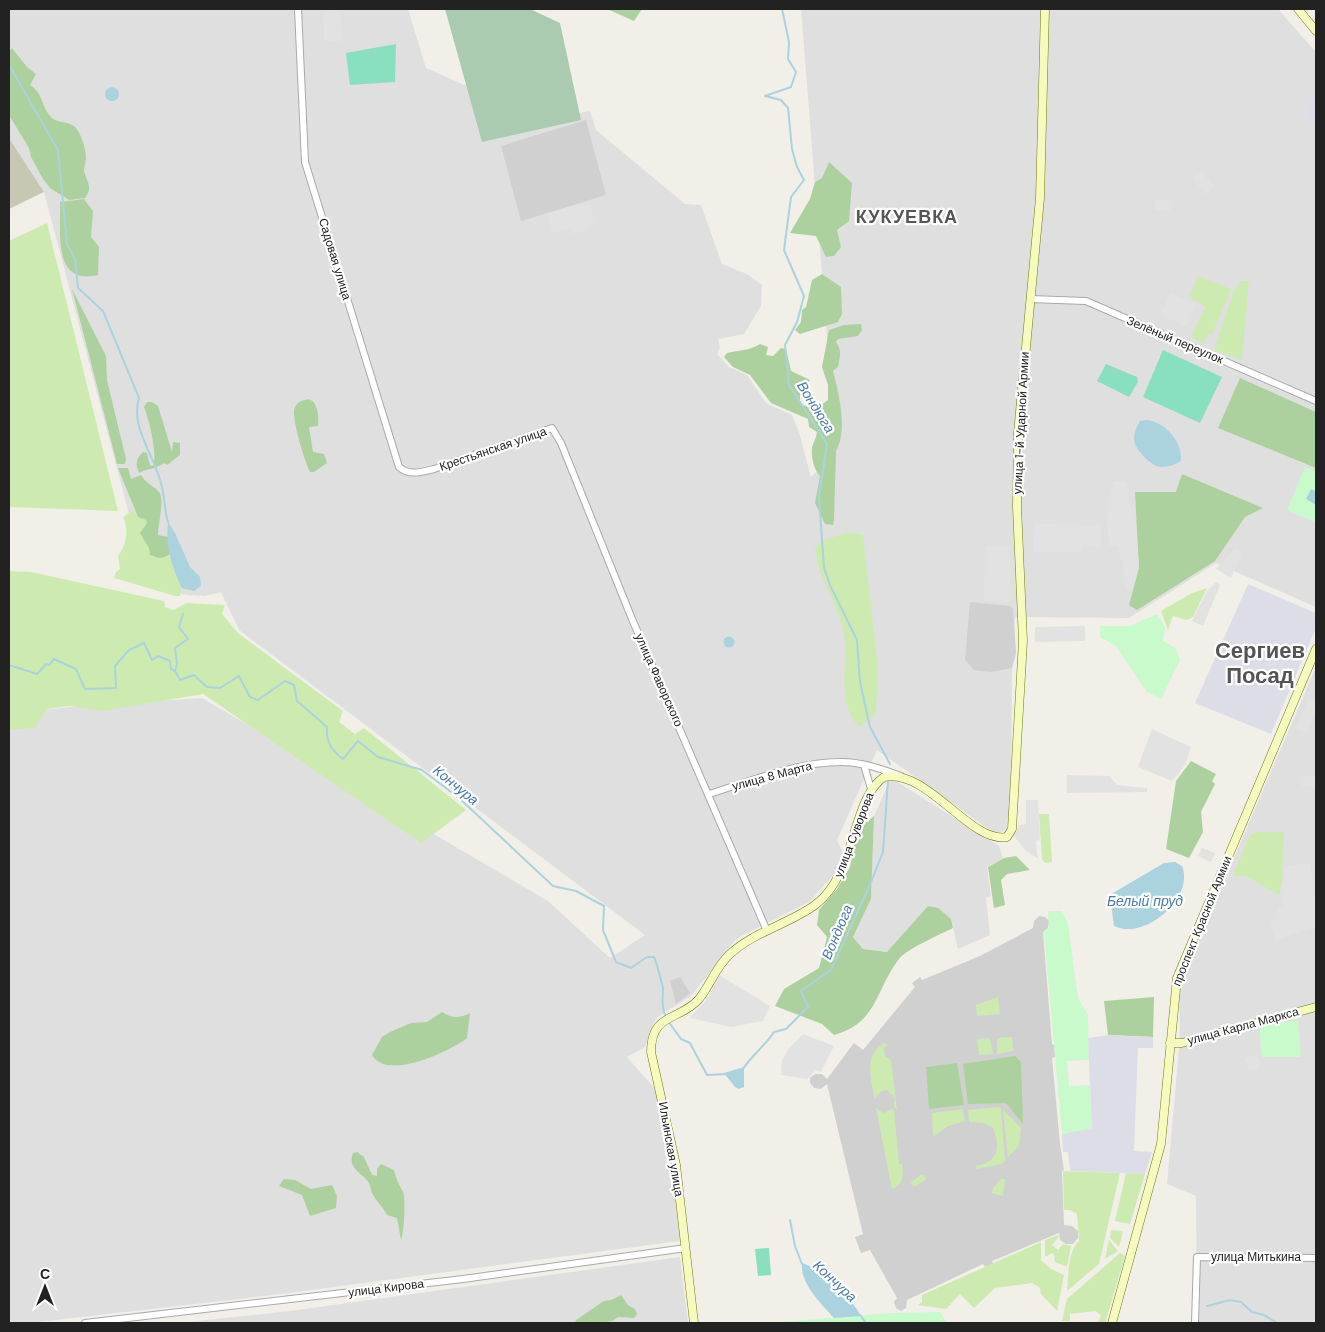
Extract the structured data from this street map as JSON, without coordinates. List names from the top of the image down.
{
  "streets": {
    "main road": [
      "улица 1-й Ударной Армии",
      "улица 8 Марта",
      "улица Суворова",
      "проспект Красной Армии",
      "улица Карла Маркса",
      "Ильинская улица"
    ],
    "street": [
      "Садовая улица",
      "Зелёный переулок",
      "Крестьянская улица",
      "улица Фаворского",
      "улица Митькина",
      "улица Кирова"
    ]
  },
  "crossings": [
    ["Садовая улица", "Крестьянская улица"],
    ["Зелёный переулок", "улица 1-й Ударной Армии"],
    ["улица 1-й Ударной Армии", "улица 8 Марта"],
    ["Крестьянская улица", "улица Фаворского"],
    ["улица Фаворского", "улица 8 Марта"],
    ["улица Фаворского", "улица Суворова"],
    ["улица 8 Марта", "улица Суворова"],
    ["улица Суворова", "Ильинская улица"],
    ["проспект Красной Армии", "улица Карла Маркса"],
    ["Ильинская улица", "улица Кирова"]
  ],
  "districts": ["КУКУЕВКА", "Сергиев Посад"],
  "water": ["Вондюга", "Кончура", "Белый пруд"],
  "north": "top"
}
